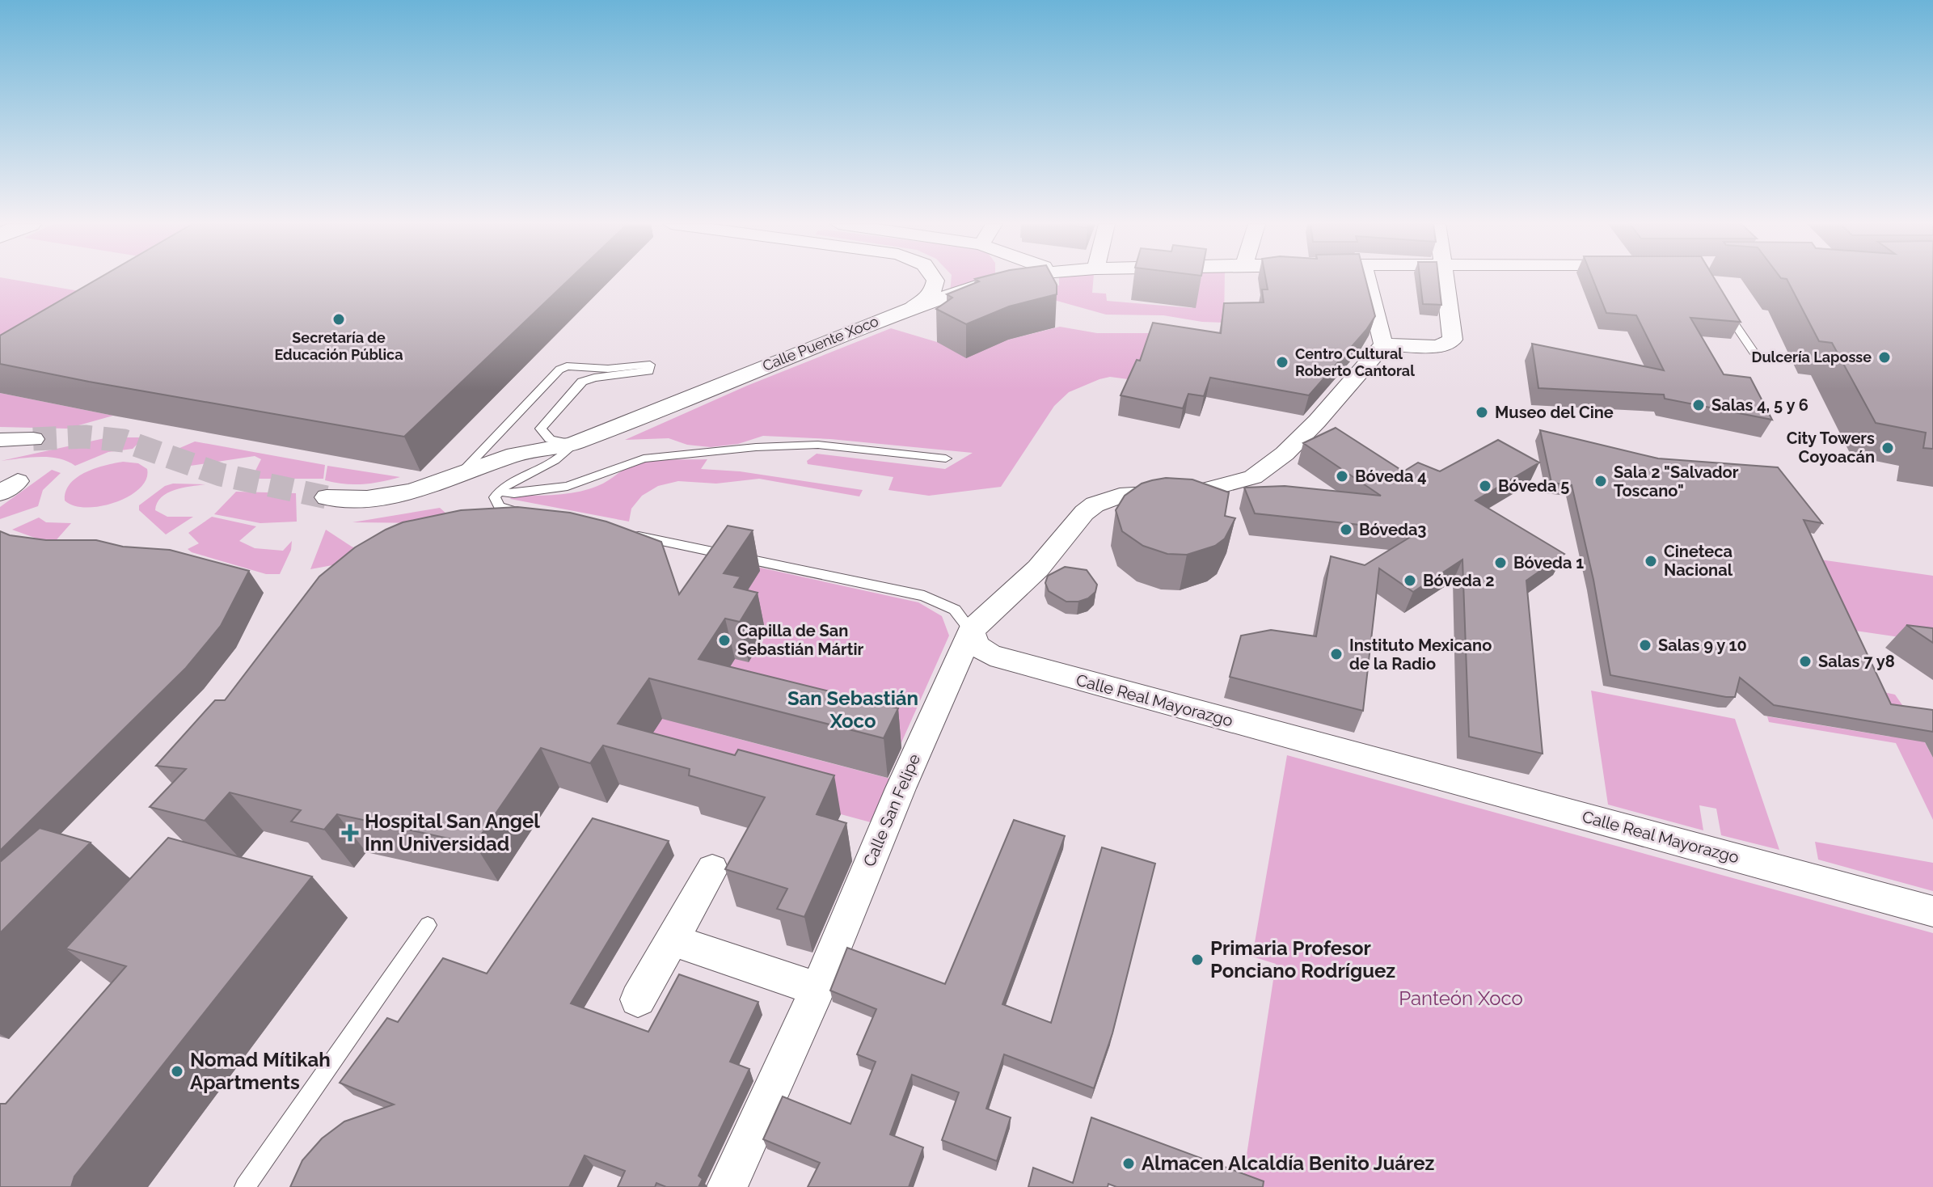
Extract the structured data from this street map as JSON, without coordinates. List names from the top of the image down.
{
  "streets": {
    "street": ["Calle Puente Xoco", "Calle Real Mayorazgo", "Calle San Felipe"]
  },
  "crossings": [
    ["Calle Real Mayorazgo", "Calle San Felipe"]
  ],
  "districts": ["San Sebastián Xoco"],
  "parks": ["Panteón Xoco"],
  "places": {
    "other": [
      "Secretaría de Educación Pública",
      "Dulcería Laposse",
      "Centro Cultural Roberto Cantoral",
      "Salas 4, 5 y 6",
      "Museo del Cine",
      "City Towers Coyoacán",
      "Bóveda 4",
      "Sala 2 \"Salvador Toscano\"",
      "Bóveda 5",
      "Bóveda3",
      "Cineteca Nacional",
      "Bóveda 1",
      "Bóveda 2",
      "Capilla de San Sebastián Mártir",
      "Salas 9 y 10",
      "Instituto Mexicano de la Radio",
      "Salas 7 y8",
      "Primaria Profesor Ponciano Rodríguez",
      "Nomad Mítikah Apartments",
      "Almacen Alcaldía Benito Juárez"
    ],
    "health": ["Hospital San Angel Inn Universidad"]
  }
}
